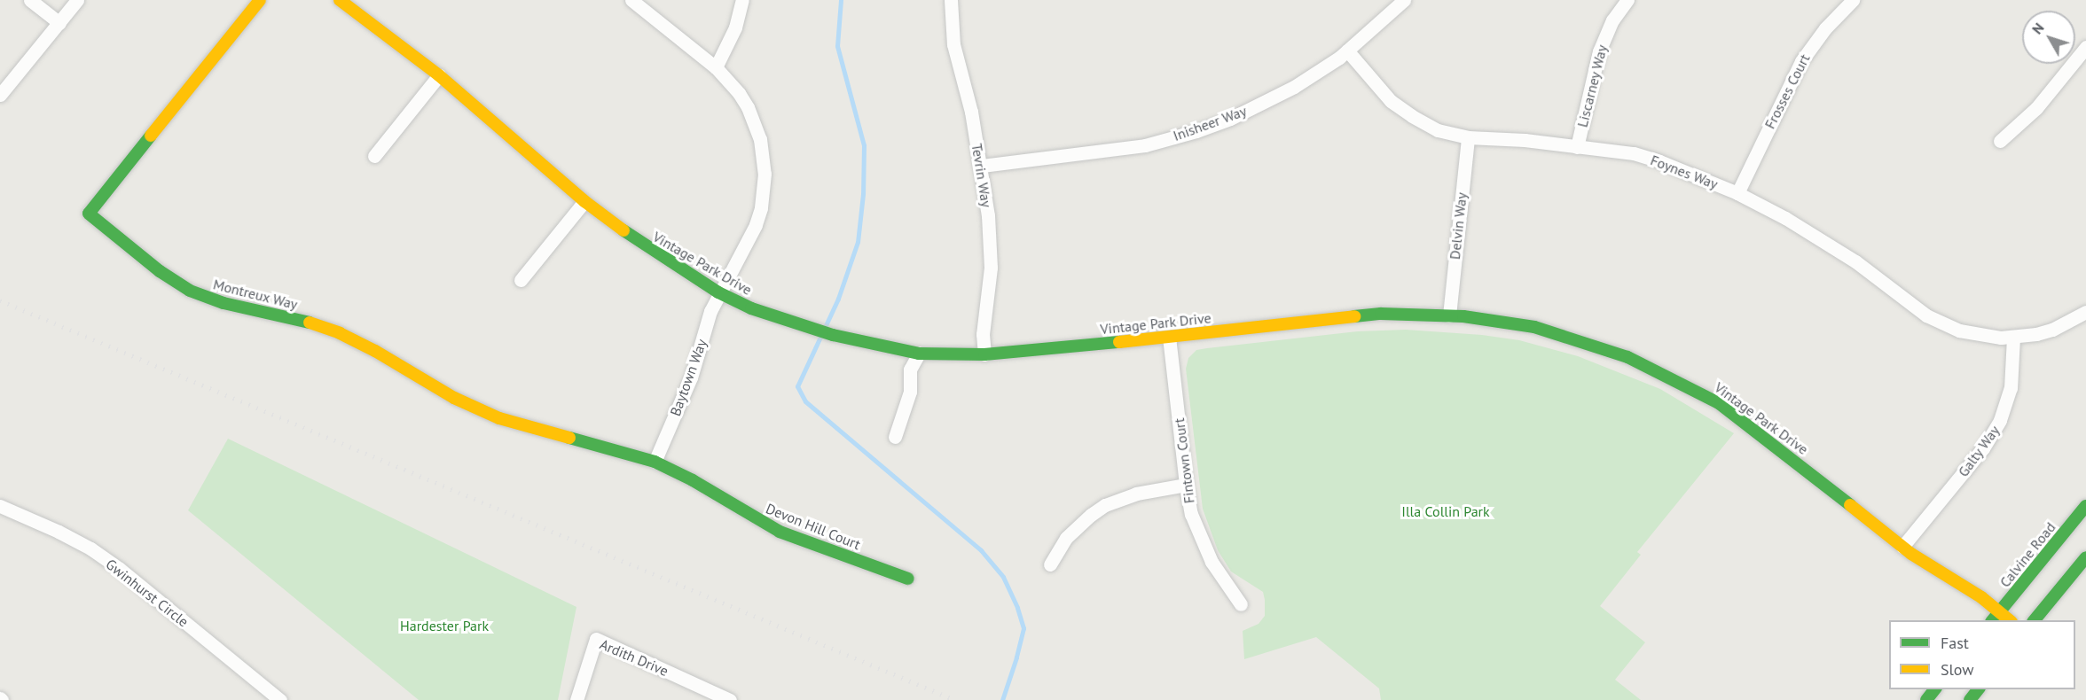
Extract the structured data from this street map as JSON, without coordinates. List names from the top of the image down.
{
  "streets": {
    "street": [
      "Liscarney Way",
      "Frosses Court",
      "Inisheer Way",
      "Foynes Way",
      "Tevrin Way",
      "Delvin Way",
      "Vintage Park Drive",
      "Montreux Way",
      "Baytown Way",
      "Galty Way",
      "Fintown Court",
      "Devon Hill Court",
      "Calvine Road",
      "Gwinhurst Circle",
      "Ardith Drive"
    ]
  },
  "crossings": [
    ["Liscarney Way", "Foynes Way"],
    ["Frosses Court", "Foynes Way"],
    ["Inisheer Way", "Foynes Way"],
    ["Inisheer Way", "Tevrin Way"],
    ["Foynes Way", "Delvin Way"],
    ["Foynes Way", "Galty Way"],
    ["Tevrin Way", "Vintage Park Drive"],
    ["Delvin Way", "Vintage Park Drive"],
    ["Vintage Park Drive", "Baytown Way"],
    ["Vintage Park Drive", "Galty Way"],
    ["Vintage Park Drive", "Fintown Court"],
    ["Vintage Park Drive", "Calvine Road"],
    ["Montreux Way", "Baytown Way"],
    ["Montreux Way", "Devon Hill Court"],
    ["Baytown Way", "Devon Hill Court"]
  ],
  "parks": ["Illa Collin Park", "Hardester Park"],
  "legend": ["Fast", "Slow"],
  "north": "top left"
}
